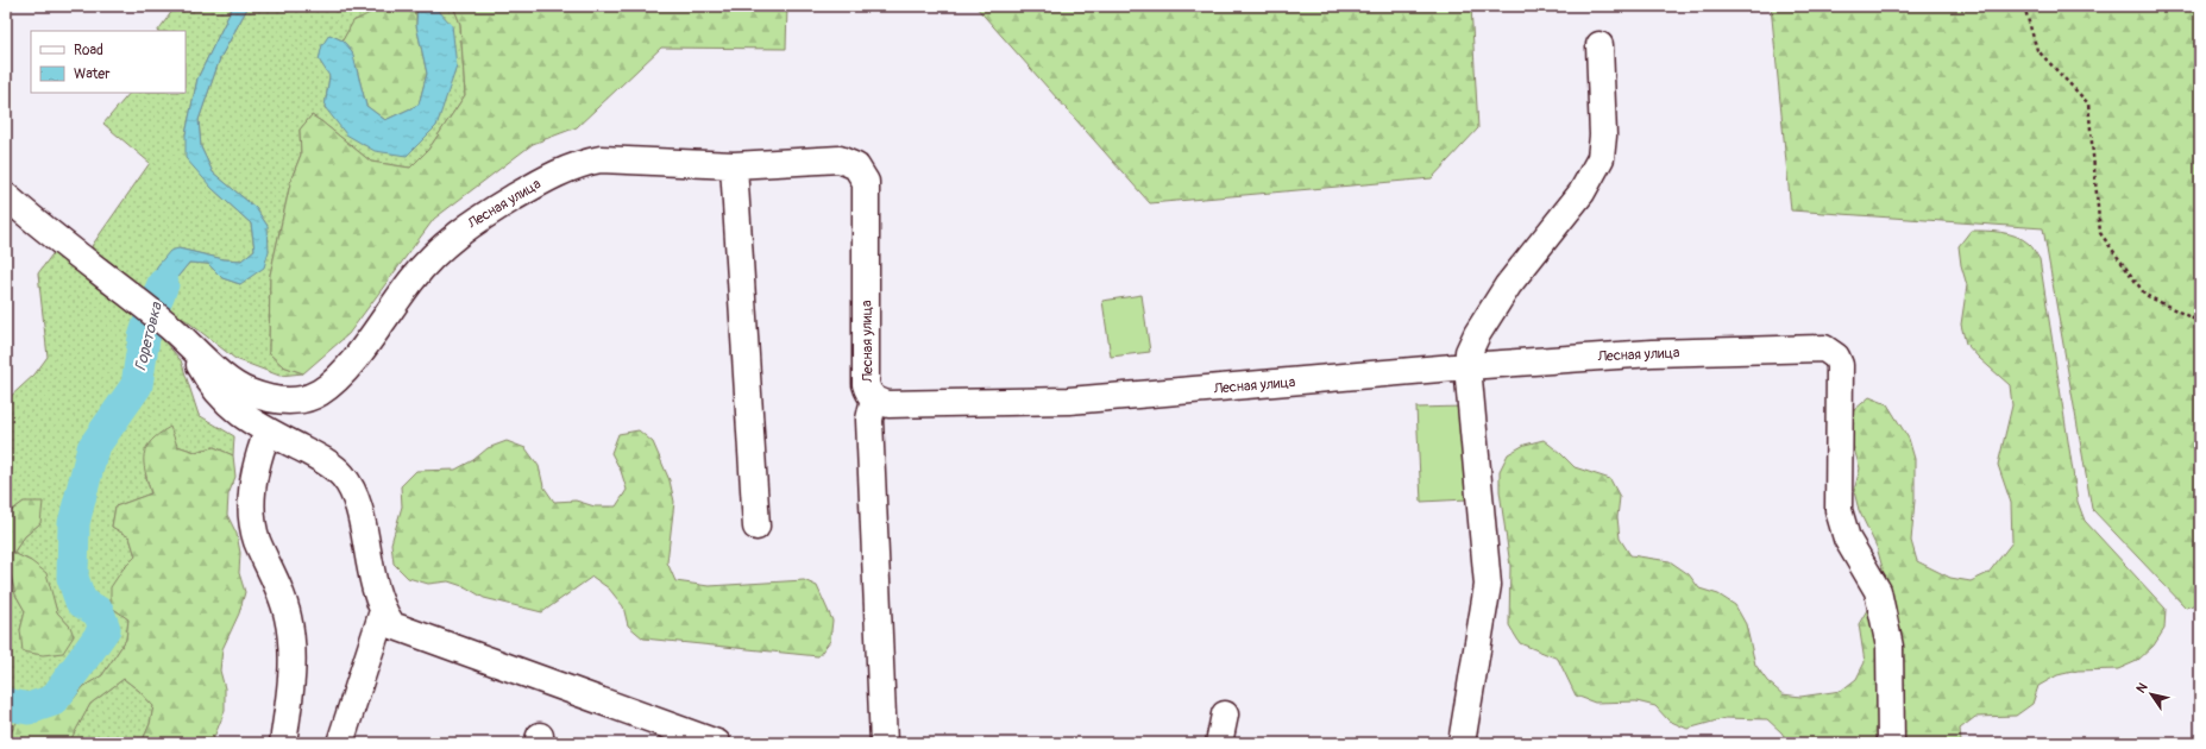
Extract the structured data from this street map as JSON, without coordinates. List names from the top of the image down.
{
  "streets": {
    "street": ["Лесная улица"]
  },
  "water": ["Горетовка"],
  "legend": ["Road", "Water"],
  "north": "top left"
}
